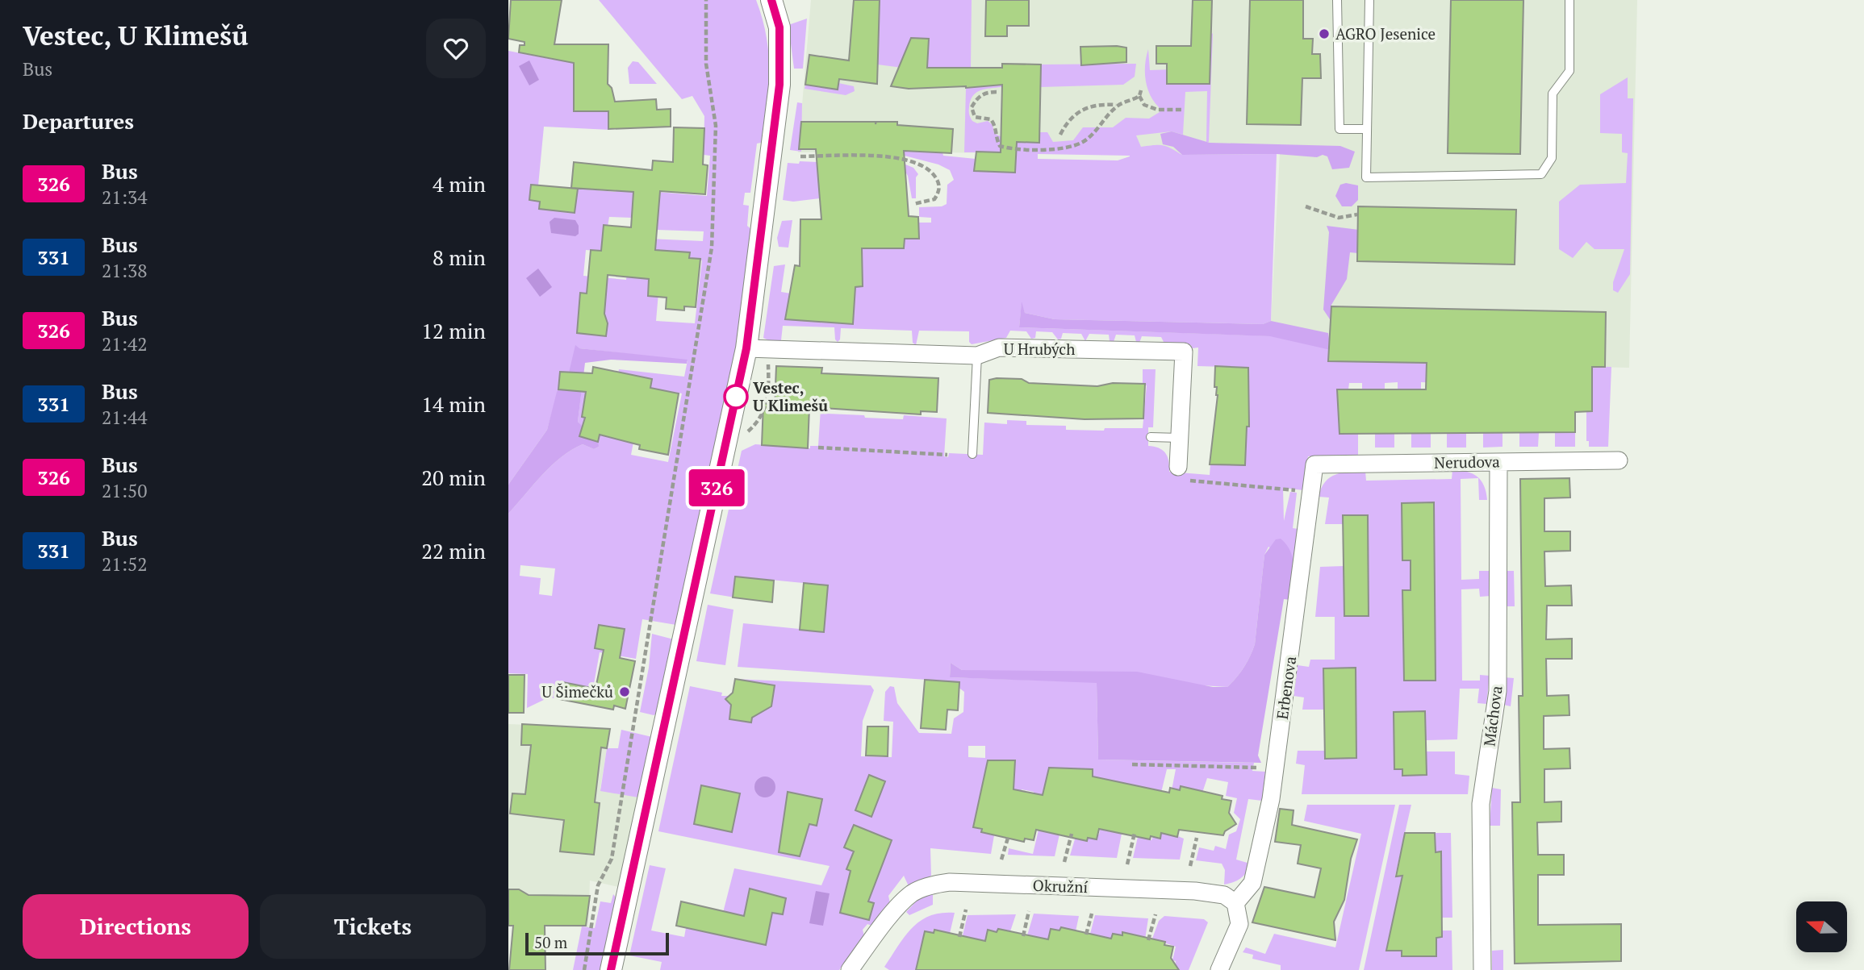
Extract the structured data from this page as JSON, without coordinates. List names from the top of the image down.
{
  "streets": {
    "street": [
      "U Hrubých",
      "Nerudova",
      "Erbenova",
      "Máchova",
      "Okružní"
    ]
  },
  "crossings": [
    ["Nerudova", "Erbenova"],
    ["Nerudova", "Máchova"],
    ["Erbenova", "Okružní"]
  ],
  "places": ["AGRO Jesenice", "Vestec, U Klimešů", "U Šimečků"],
  "lines": ["bus line 326"],
  "scale_bar": "50 m",
  "north": "left",
  "page": {
    "heading": [
      ["Vestec, U Klimešů", "Bus"],
      "Departures"
    ],
    "on_map": "326",
    "list": [
      {
        "mark": "326",
        "name": "Bus",
        "note": "21:34",
        "value": "4 min"
      },
      {
        "mark": "331",
        "name": "Bus",
        "note": "21:38",
        "value": "8 min"
      },
      {
        "mark": "326",
        "name": "Bus",
        "note": "21:42",
        "value": "12 min"
      },
      {
        "mark": "331",
        "name": "Bus",
        "note": "21:44",
        "value": "14 min"
      },
      {
        "mark": "326",
        "name": "Bus",
        "note": "21:50",
        "value": "20 min"
      },
      {
        "mark": "331",
        "name": "Bus",
        "note": "21:52",
        "value": "22 min"
      }
    ],
    "buttons": ["Directions", "Tickets"],
    "scale": "50 m"
  }
}
